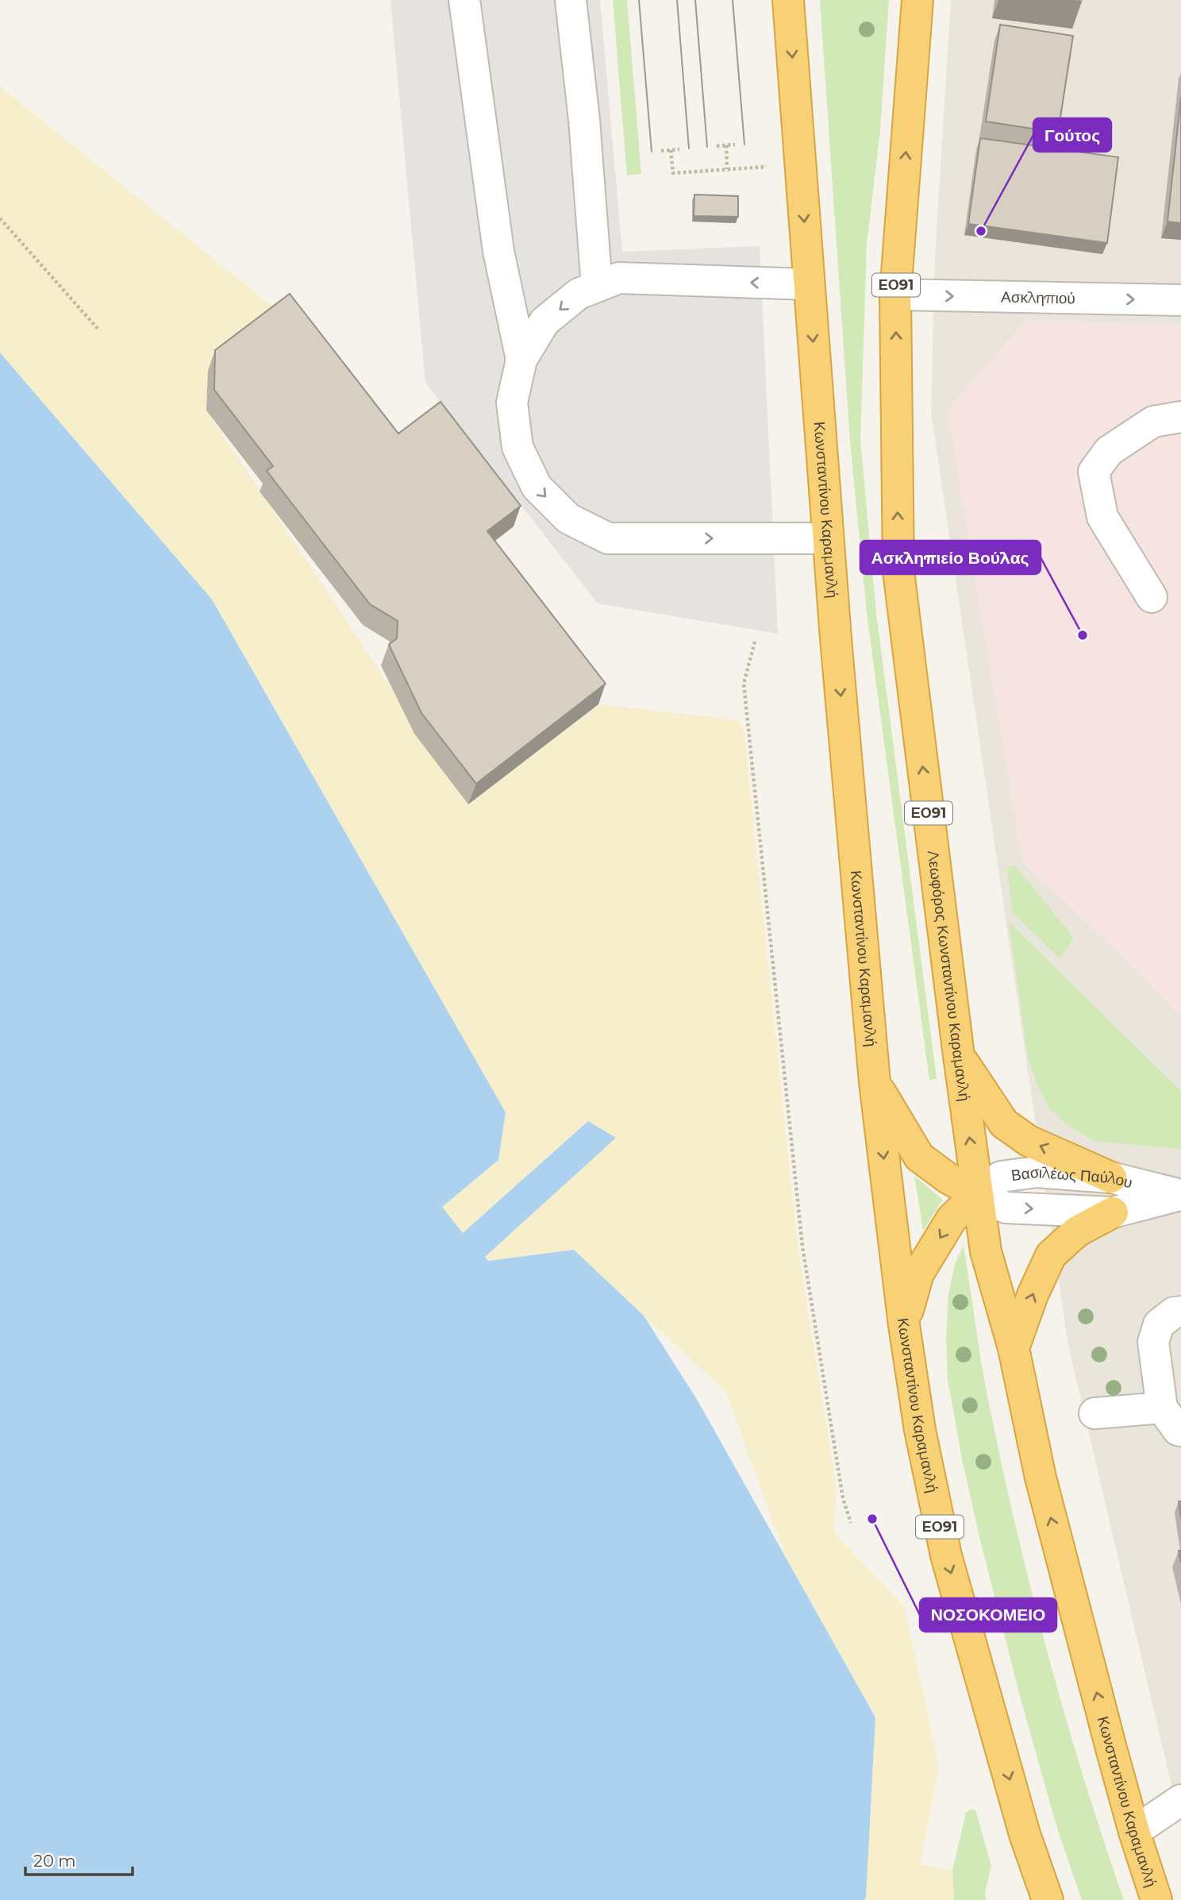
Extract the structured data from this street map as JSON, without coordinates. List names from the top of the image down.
{
  "streets": {
    "highway": ["ΕΟ91", "Κωνσταντίνου Καραμανλή", "Λεωφόρος Κωνσταντίνου Καραμανλή"],
    "street": ["Ασκληπιού", "Βασιλέως Παύλου"]
  },
  "crossings": [
    ["ΕΟ91", "Ασκληπιού"],
    ["ΕΟ91", "Λεωφόρος Κωνσταντίνου Καραμανλή"],
    ["Ασκληπιού", "Λεωφόρος Κωνσταντίνου Καραμανλή"],
    ["Κωνσταντίνου Καραμανλή", "Λεωφόρος Κωνσταντίνου Καραμανλή"],
    ["Λεωφόρος Κωνσταντίνου Καραμανλή", "Βασιλέως Παύλου"]
  ],
  "one_way": ["Ασκληπιού", "Λεωφόρος Κωνσταντίνου Καραμανλή"],
  "places": ["Γούτος", "Ασκληπιείο Βούλας", "ΝΟΣΟΚΟΜΕΙΟ"],
  "scale_bar": "20 m"
}
